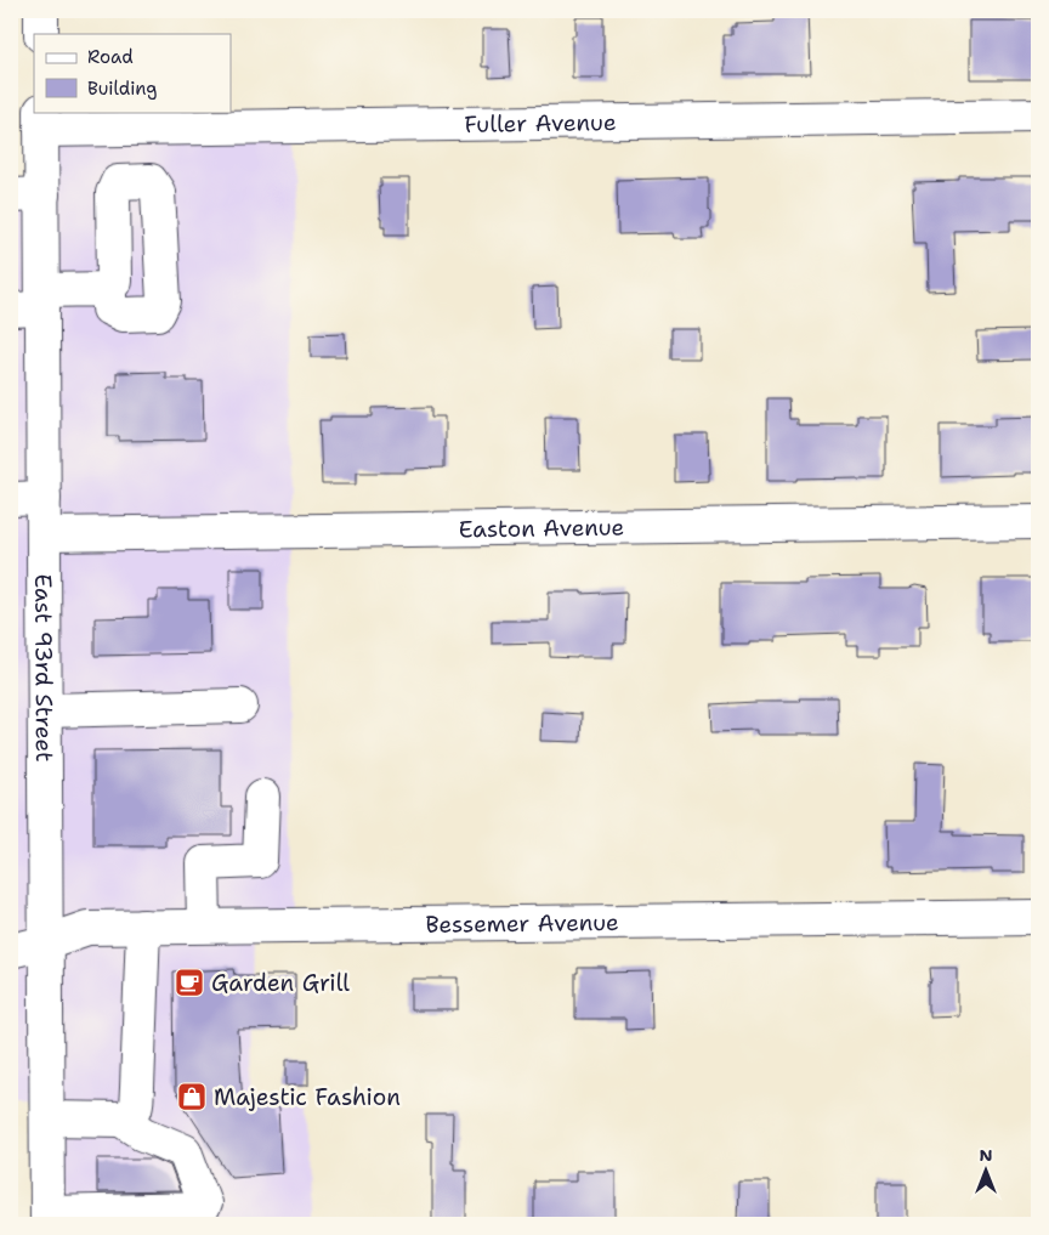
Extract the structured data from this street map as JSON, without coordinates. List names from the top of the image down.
{
  "streets": {
    "street": [
      "Fuller Avenue",
      "Easton Avenue",
      "East 93rd Street",
      "Bessemer Avenue"
    ]
  },
  "crossings": [
    ["Fuller Avenue", "East 93rd Street"],
    ["Easton Avenue", "East 93rd Street"],
    ["East 93rd Street", "Bessemer Avenue"]
  ],
  "places": {
    "cafe": ["Garden Grill"],
    "shop": ["Majestic Fashion"]
  },
  "legend": ["Road", "Building"],
  "north": "top"
}
